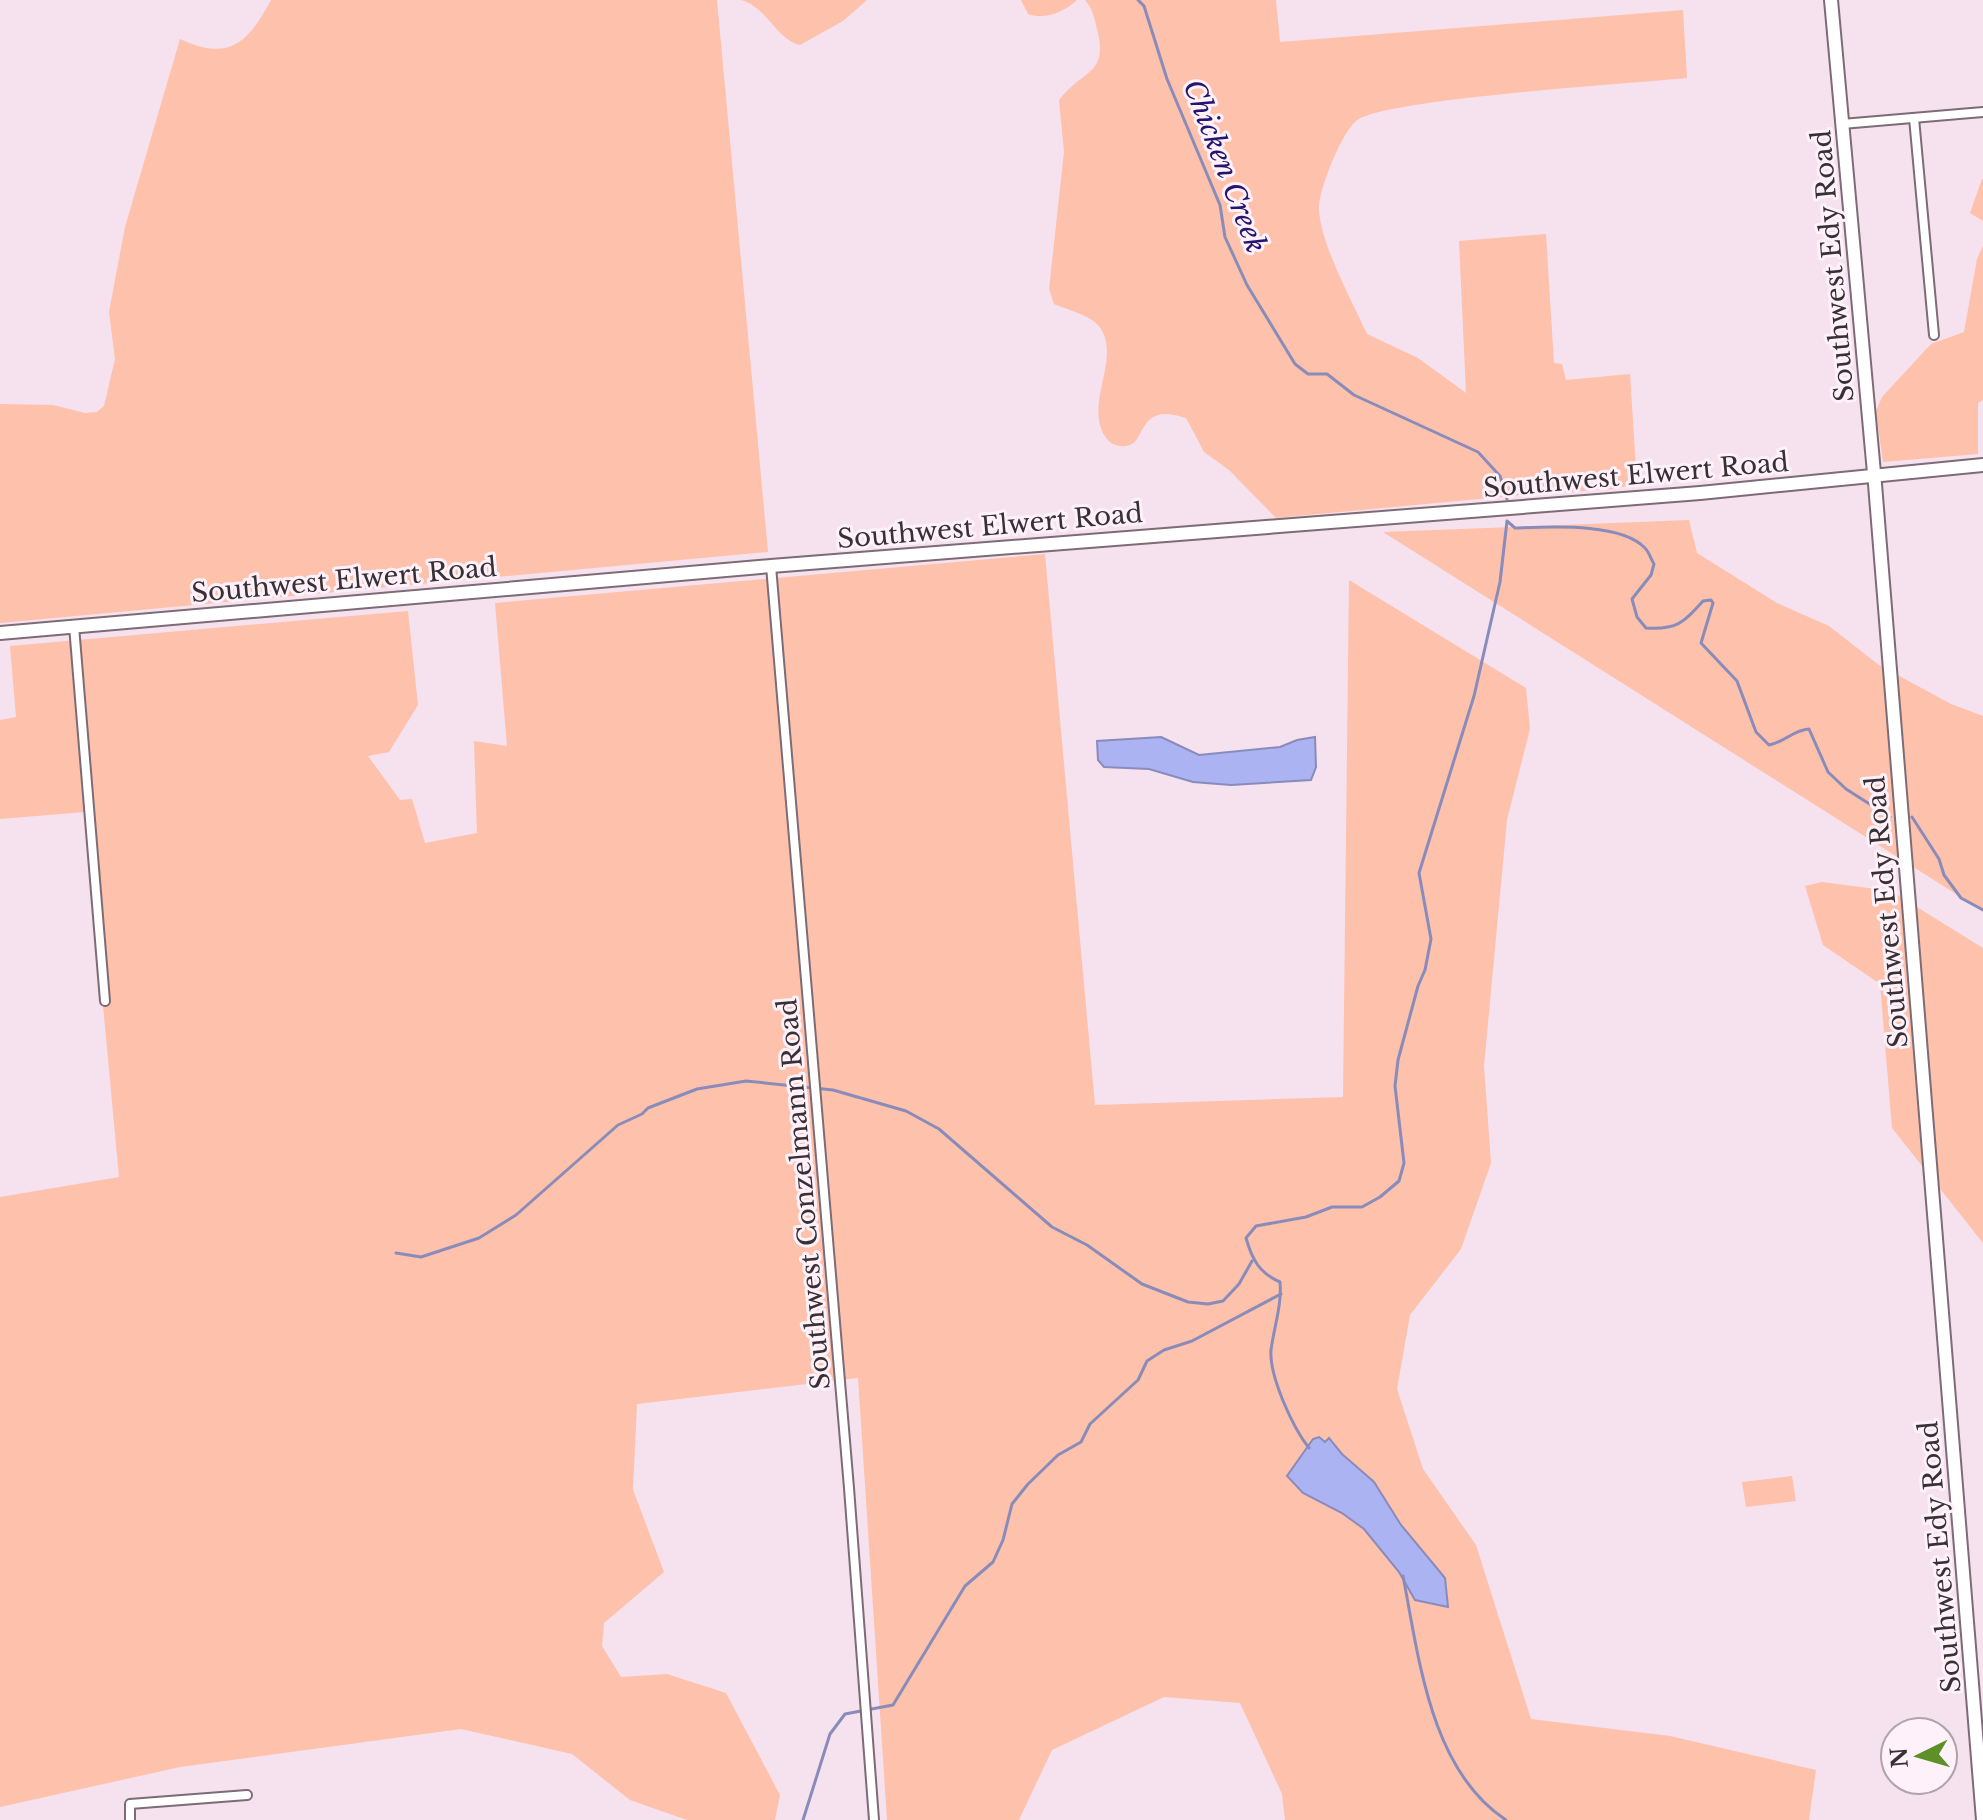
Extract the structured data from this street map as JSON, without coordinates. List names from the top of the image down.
{
  "streets": {
    "main road": ["Southwest Edy Road", "Southwest Elwert Road"],
    "street": ["Southwest Conzelmann Road"]
  },
  "crossings": [
    ["Southwest Edy Road", "Southwest Elwert Road"],
    ["Southwest Elwert Road", "Southwest Conzelmann Road"]
  ],
  "water": ["Chicken Creek"],
  "north": "left"
}
